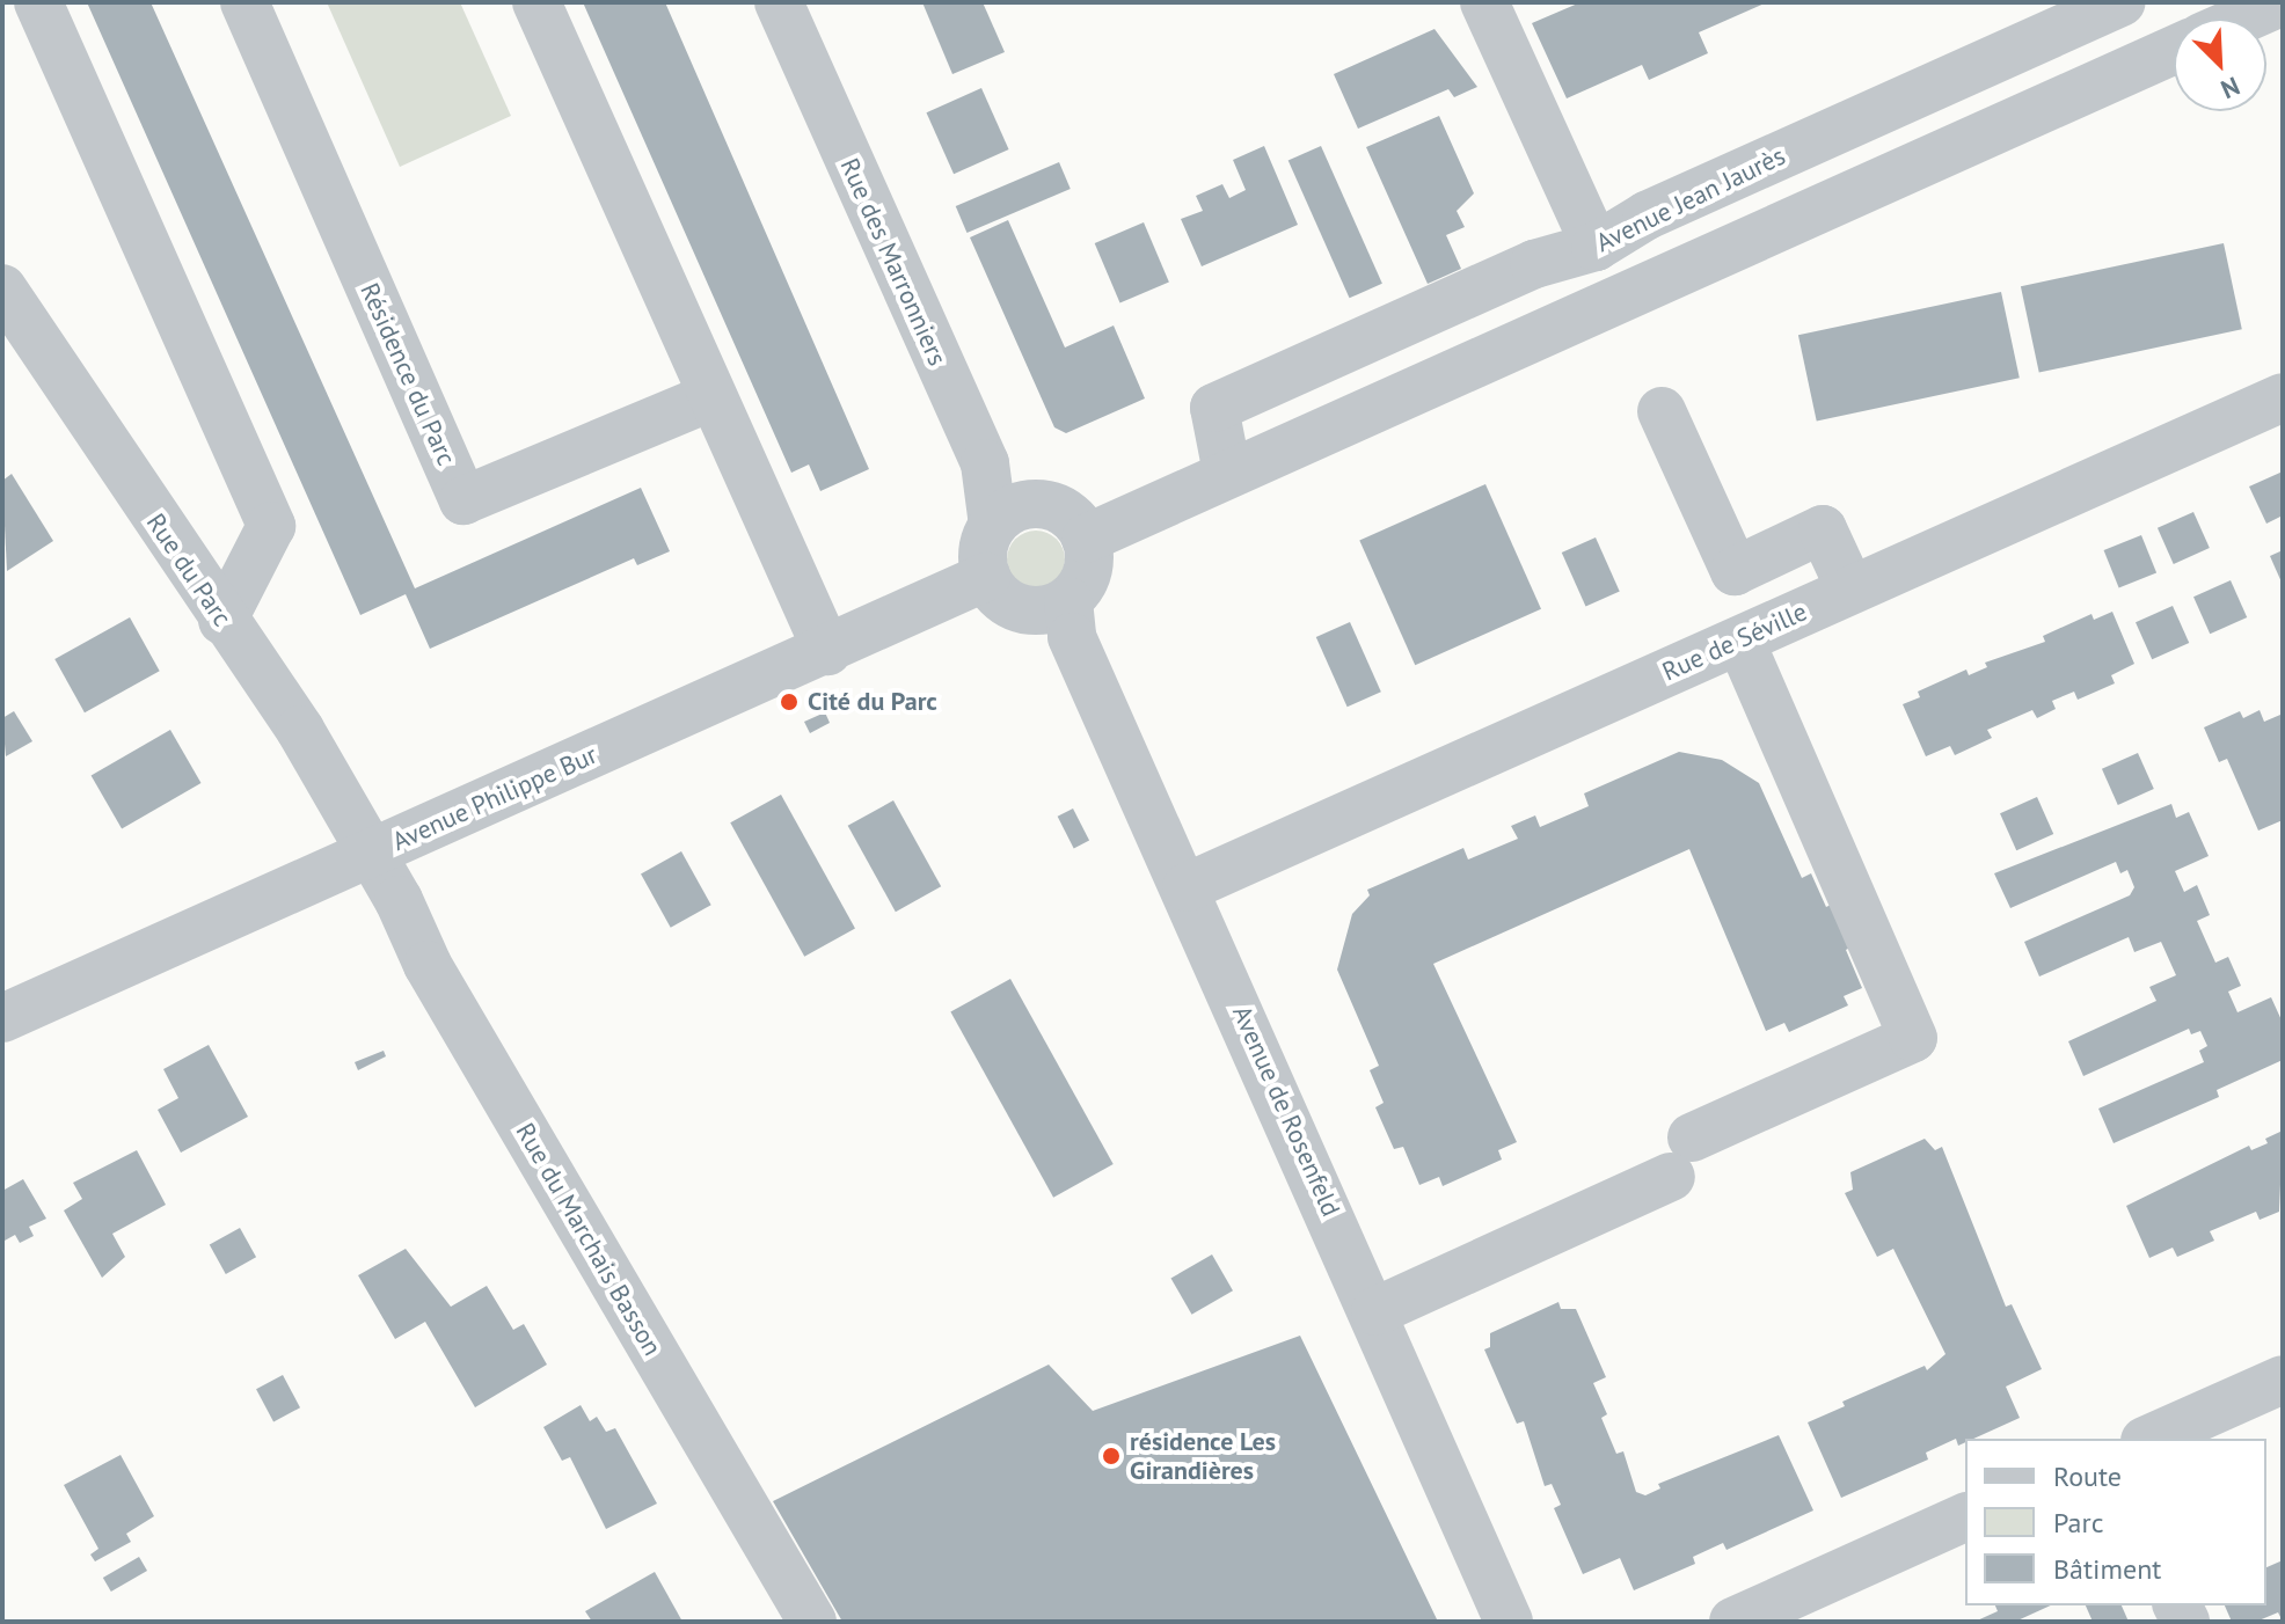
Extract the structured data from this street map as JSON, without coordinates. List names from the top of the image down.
{
  "streets": {
    "street": [
      "Avenue Jean Jaurès",
      "Rue des Marronniers",
      "Résidence du Parc",
      "Rue du Parc",
      "Rue de Séville",
      "Avenue Philippe Bur",
      "Avenue de Rosenfeld",
      "Rue du Marchais Basson"
    ]
  },
  "crossings": [
    ["Rue des Marronniers", "Avenue Philippe Bur"],
    ["Rue des Marronniers", "Avenue de Rosenfeld"],
    ["Rue du Parc", "Avenue Philippe Bur"],
    ["Rue du Parc", "Rue du Marchais Basson"],
    ["Rue de Séville", "Avenue de Rosenfeld"],
    ["Avenue Philippe Bur", "Avenue de Rosenfeld"],
    ["Avenue Philippe Bur", "Rue du Marchais Basson"]
  ],
  "places": ["Cité du Parc", "résidence Les Girandières"],
  "legend": ["Route", "Parc", "Bâtiment"],
  "north": "bottom right"
}
